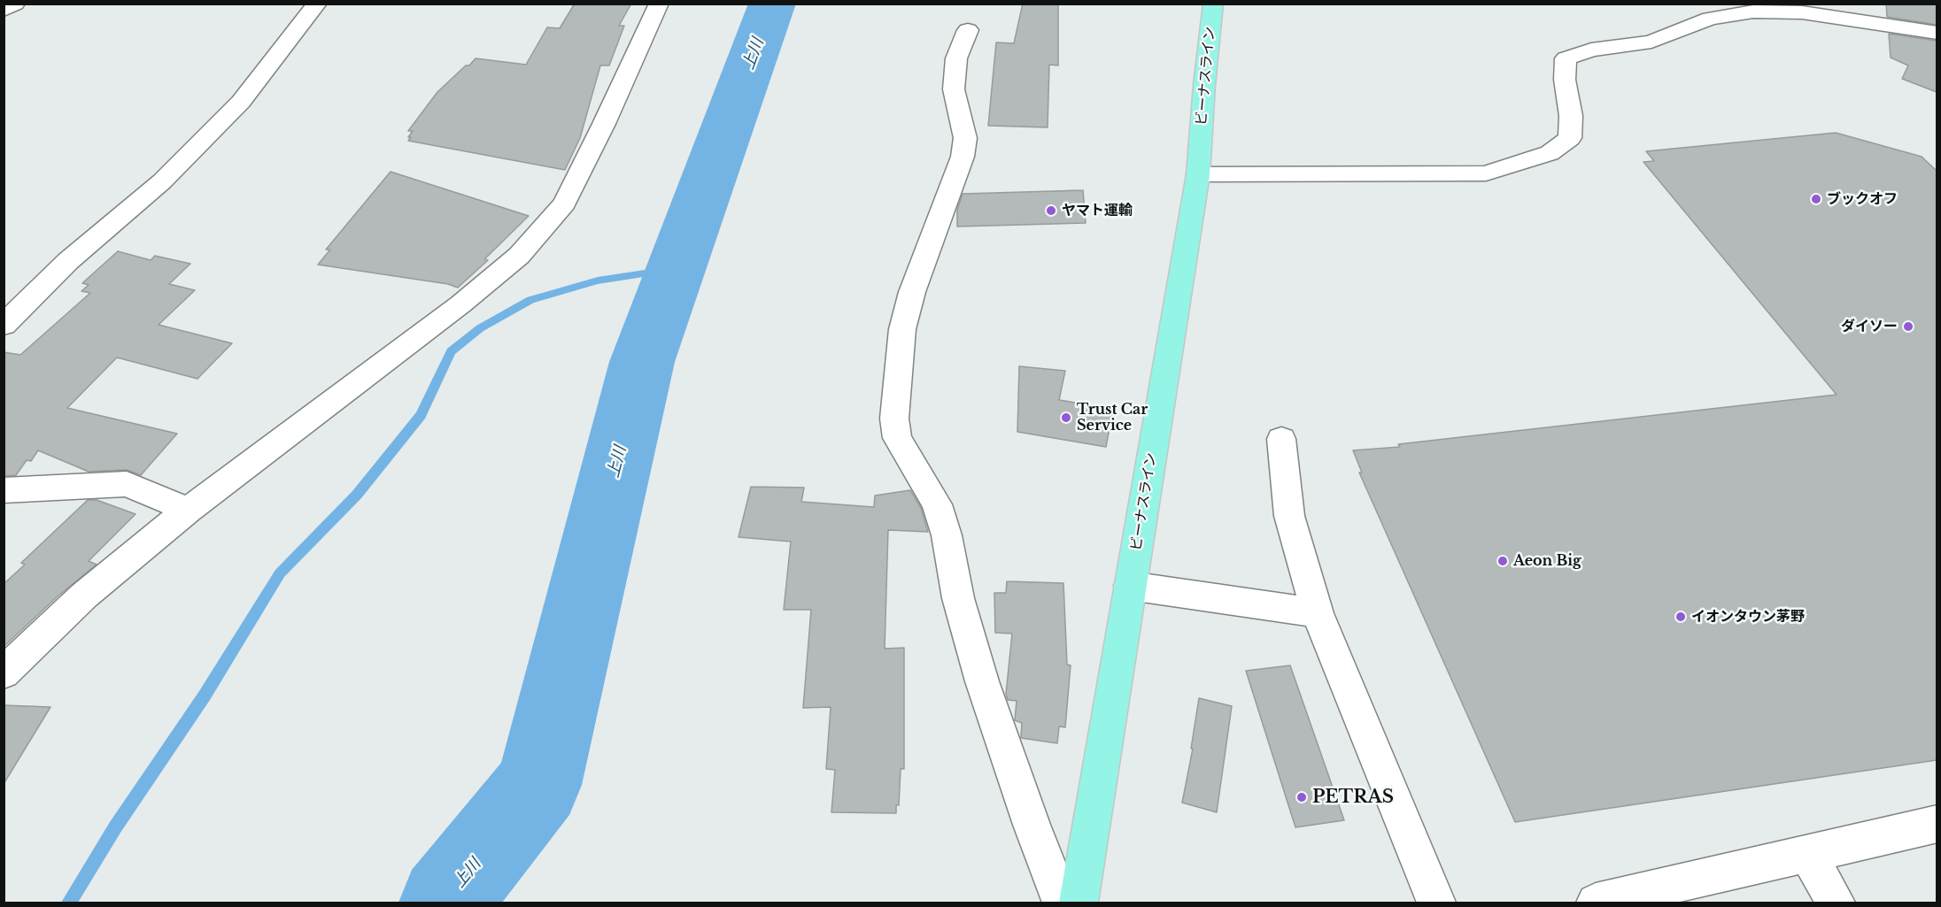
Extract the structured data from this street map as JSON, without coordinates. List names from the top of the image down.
{
  "streets": {
    "main road": ["ビーナスライン"]
  },
  "water": ["上川"],
  "places": [
    "ブックオフ",
    "ヤマト運輸",
    "ダイソー",
    "Trust Car Service",
    "Aeon Big",
    "イオンタウン茅野",
    "PETRAS"
  ]
}
